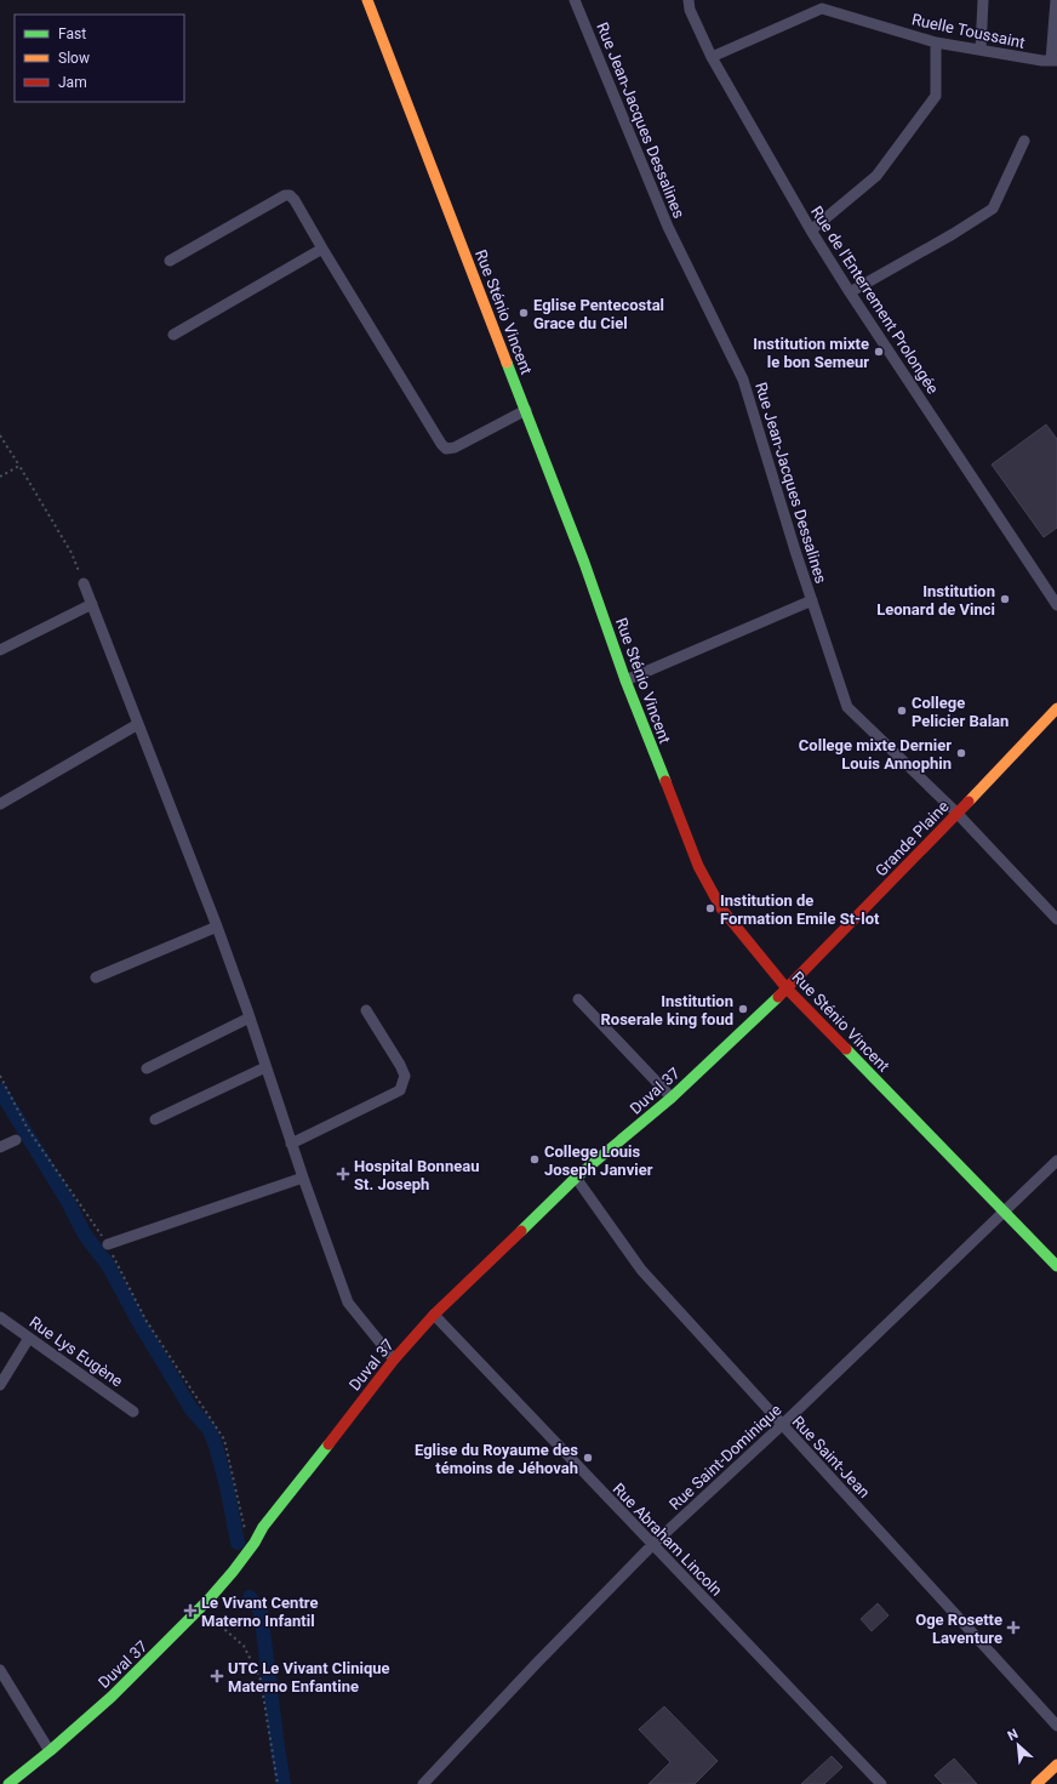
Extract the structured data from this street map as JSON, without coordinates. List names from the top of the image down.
{
  "streets": {
    "street": [
      "Ruelle Toussaint",
      "Rue Jean-Jacques Dessalines",
      "Rue de l'Enterrement Prolongée",
      "Rue Sténio Vincent",
      "Grande Plaine",
      "Duval 37",
      "Rue Lys Eugène",
      "Rue Saint-Dominique",
      "Rue Saint-Jean",
      "Rue Abraham Lincoln"
    ]
  },
  "crossings": [
    ["Ruelle Toussaint", "Rue de l'Enterrement Prolongée"],
    ["Rue Jean-Jacques Dessalines", "Grande Plaine"],
    ["Rue Sténio Vincent", "Grande Plaine"],
    ["Rue Sténio Vincent", "Duval 37"],
    ["Rue Sténio Vincent", "Rue Saint-Dominique"],
    ["Grande Plaine", "Duval 37"],
    ["Duval 37", "Rue Saint-Jean"],
    ["Duval 37", "Rue Abraham Lincoln"],
    ["Rue Saint-Dominique", "Rue Saint-Jean"],
    ["Rue Saint-Dominique", "Rue Abraham Lincoln"]
  ],
  "places": {
    "other": [
      "Eglise Pentecostal Grace du Ciel",
      "Institution mixte le bon Semeur",
      "Institution Leonard de Vinci",
      "College Pelicier Balan",
      "College mixte Dernier Louis Annophin",
      "Institution de Formation Emile St-lot",
      "Institution Roserale king foud",
      "College Louis Joseph Janvier",
      "Eglise du Royaume des témoins de Jéhovah"
    ],
    "health": [
      "Hospital Bonneau St. Joseph",
      "Le Vivant Centre Materno Infantil",
      "Oge Rosette Laventure",
      "UTC Le Vivant Clinique Materno Enfantine"
    ]
  },
  "legend": ["Fast", "Slow", "Jam"],
  "north": "top left"
}
